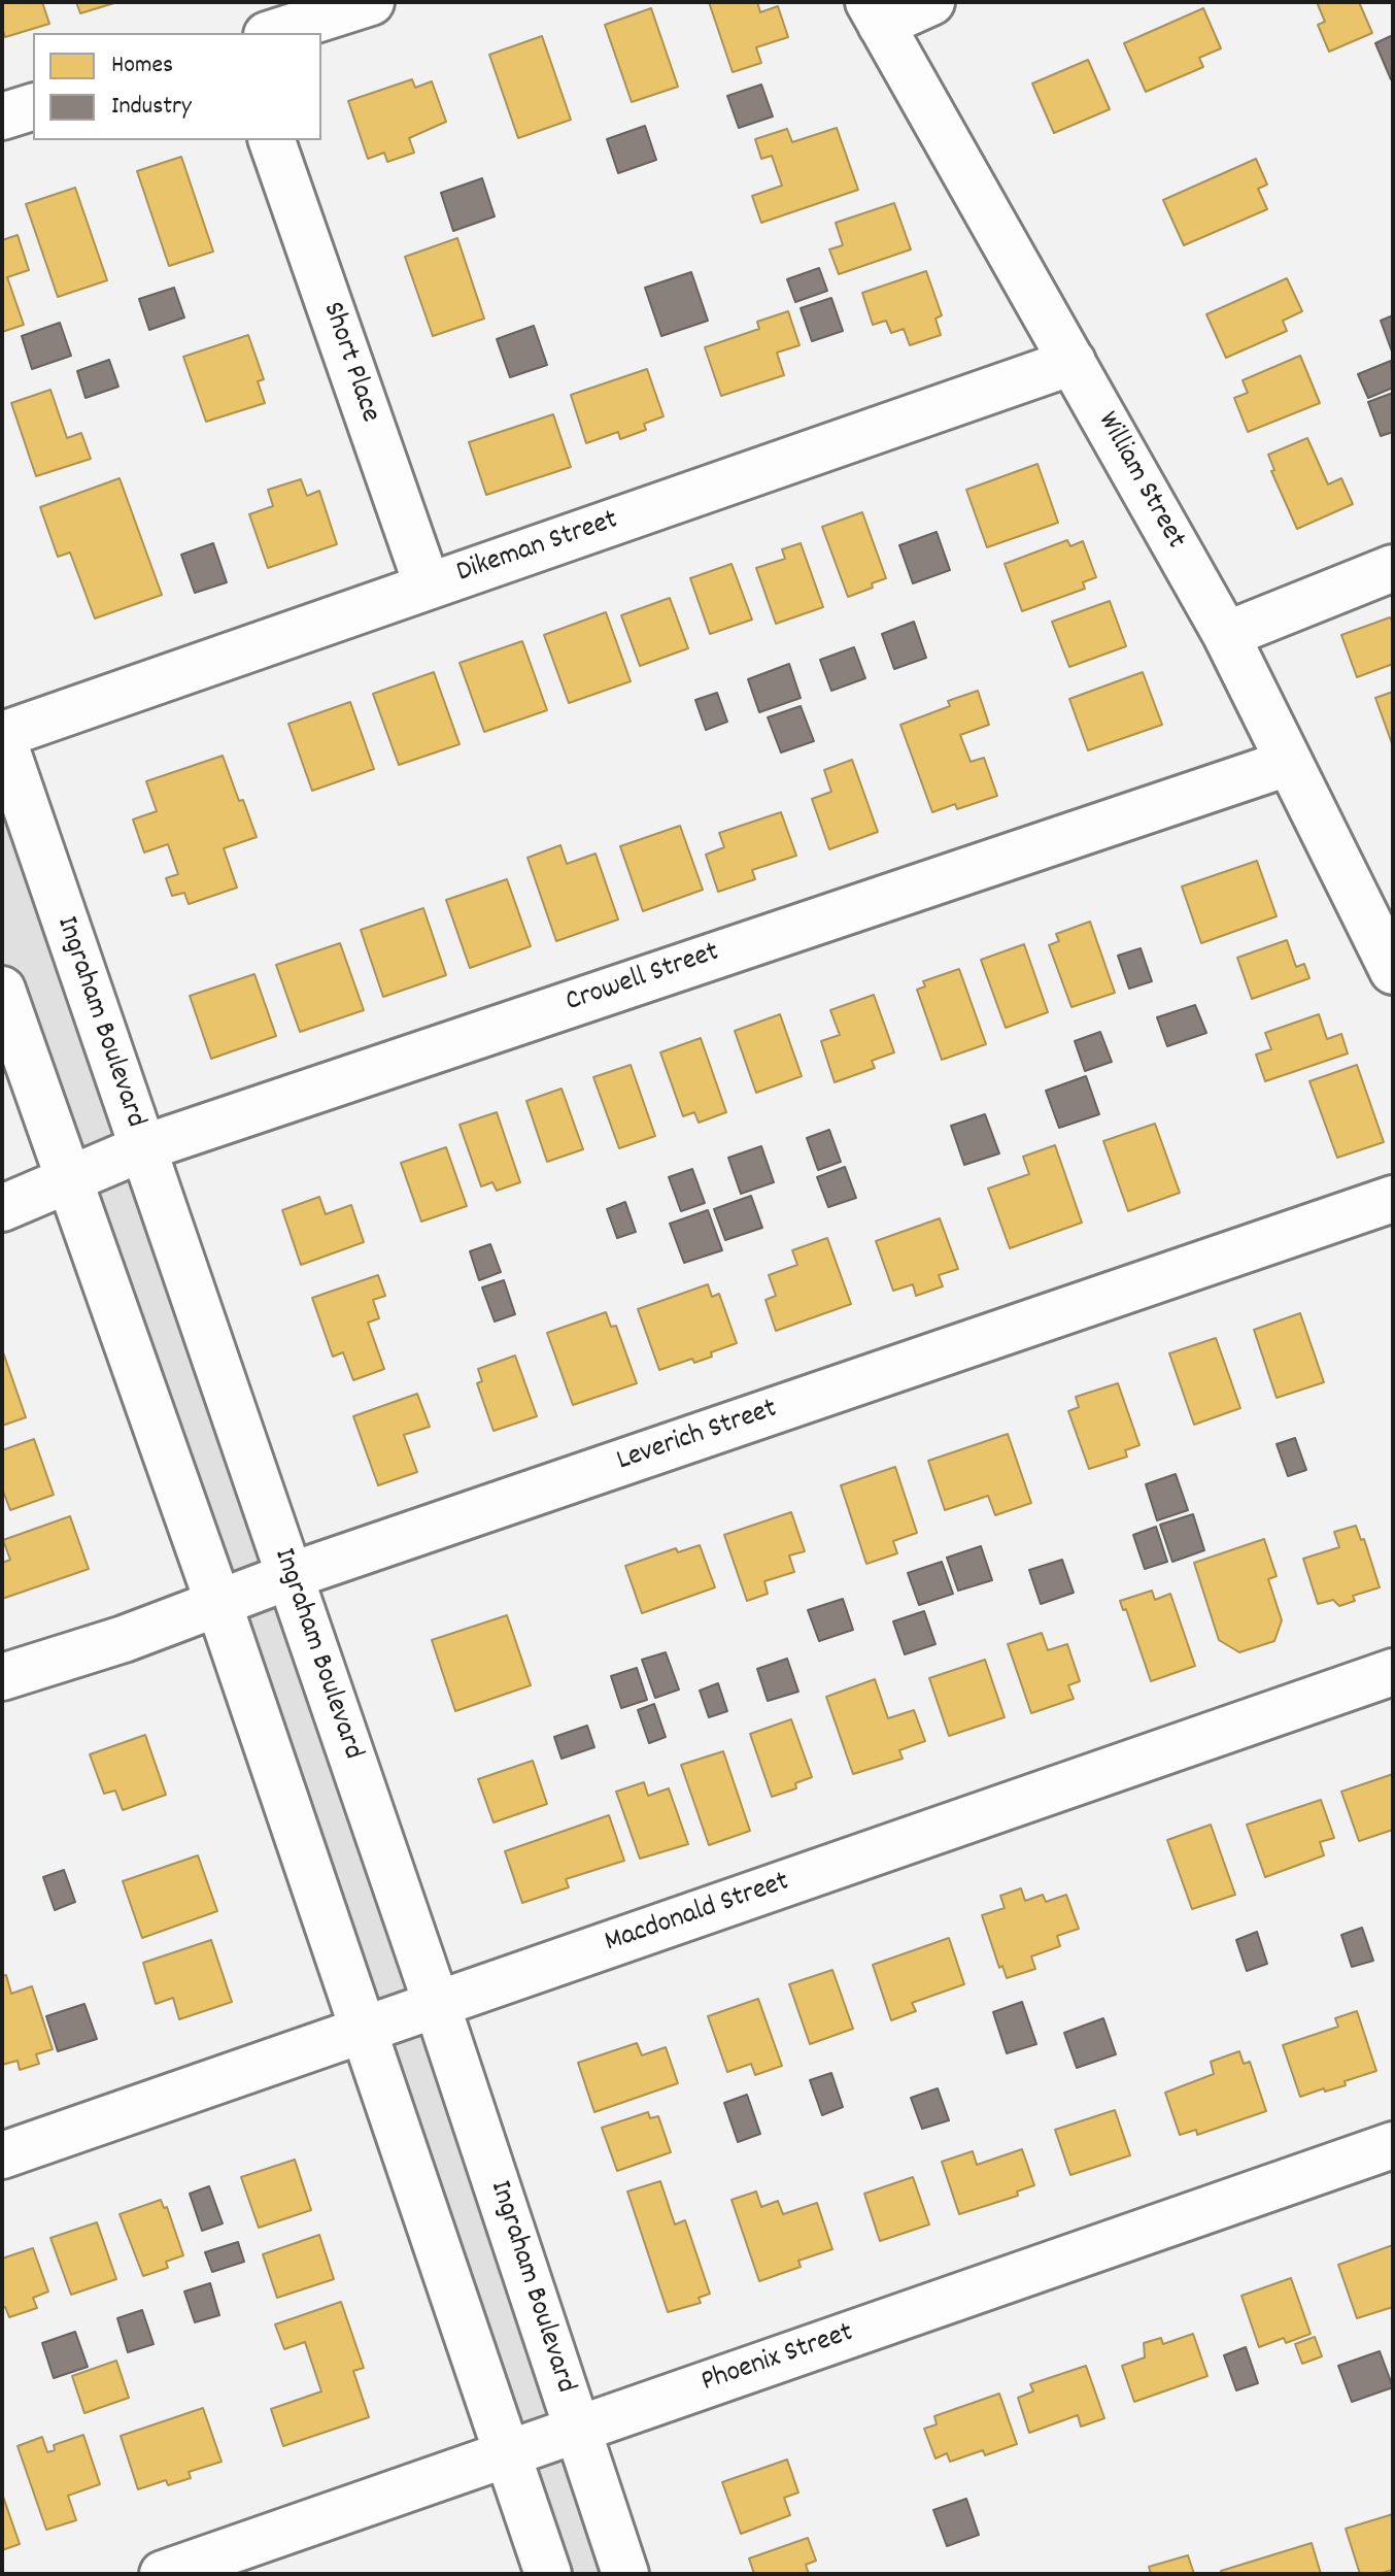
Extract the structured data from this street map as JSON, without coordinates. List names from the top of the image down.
{
  "streets": {
    "street": [
      "Short Place",
      "William Street",
      "Dikeman Street",
      "Crowell Street",
      "Ingraham Boulevard",
      "Leverich Street",
      "Macdonald Street",
      "Phoenix Street"
    ]
  },
  "crossings": [
    ["Short Place", "Dikeman Street"],
    ["William Street", "Dikeman Street"],
    ["William Street", "Crowell Street"],
    ["Dikeman Street", "Ingraham Boulevard"],
    ["Crowell Street", "Ingraham Boulevard"],
    ["Ingraham Boulevard", "Leverich Street"],
    ["Ingraham Boulevard", "Macdonald Street"],
    ["Ingraham Boulevard", "Phoenix Street"]
  ],
  "legend": ["Homes", "Industry"]
}
